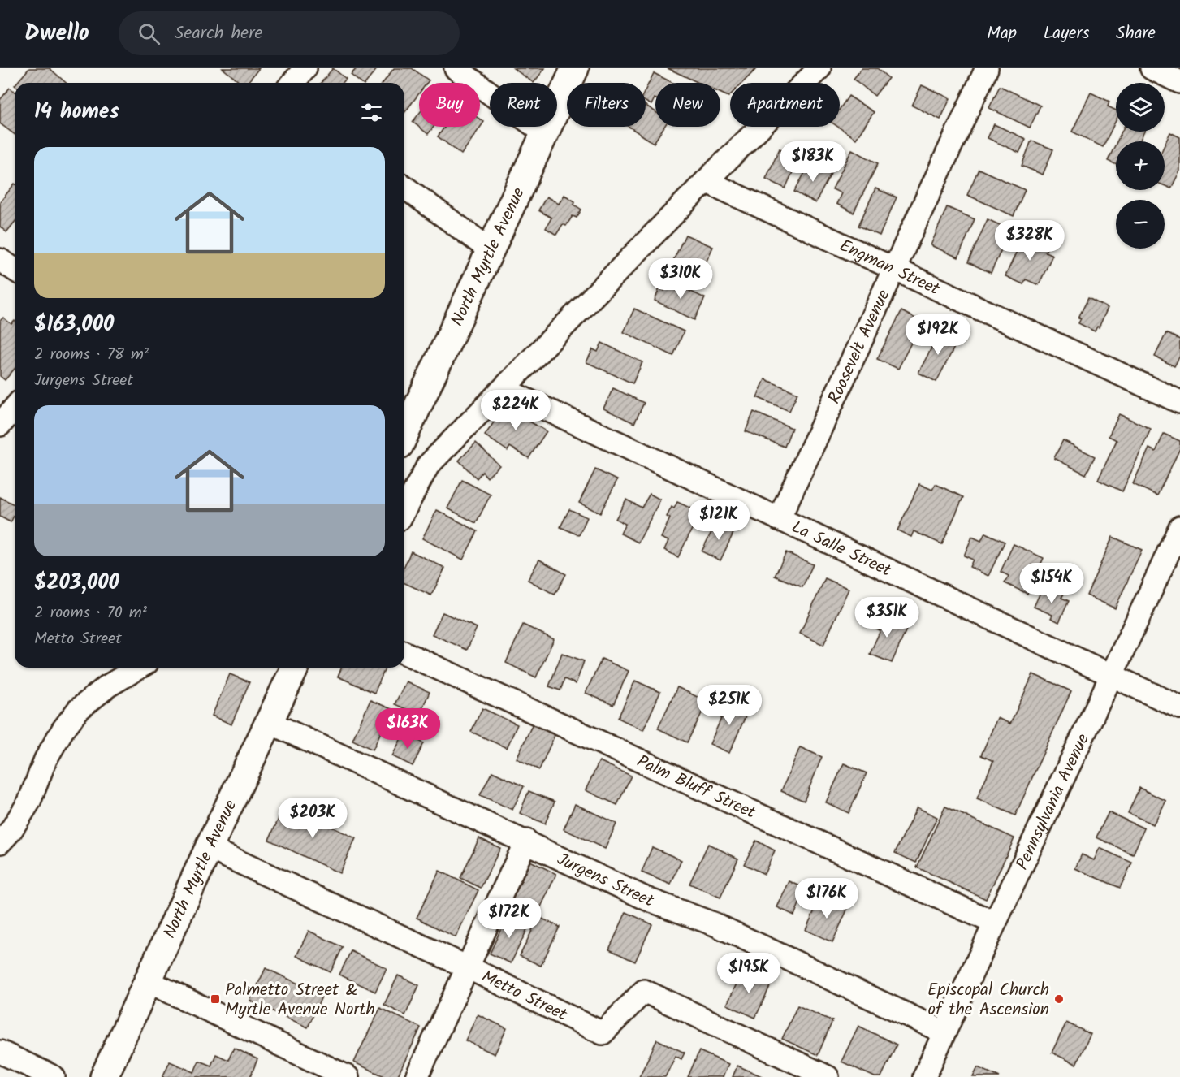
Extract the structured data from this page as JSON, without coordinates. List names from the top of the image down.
{
  "streets": {
    "main road": ["North Myrtle Avenue"],
    "street": [
      "Engman Street",
      "Roosevelt Avenue",
      "La Salle Street",
      "Palm Bluff Street",
      "Pennsylvania Avenue",
      "Jurgens Street",
      "Metto Street"
    ]
  },
  "crossings": [
    ["North Myrtle Avenue", "Jurgens Street"],
    ["North Myrtle Avenue", "Metto Street"],
    ["Engman Street", "Roosevelt Avenue"],
    ["Roosevelt Avenue", "La Salle Street"],
    ["La Salle Street", "Pennsylvania Avenue"],
    ["Palm Bluff Street", "Pennsylvania Avenue"],
    ["Pennsylvania Avenue", "Jurgens Street"]
  ],
  "places": {
    "transit": ["Palmetto Street & Myrtle Avenue North"],
    "other": ["Episcopal Church of the Ascension"]
  },
  "page": {
    "header": "Dwello",
    "search": "Search here",
    "nav": ["Map", "Layers", "Share"],
    "map_buttons": ["+", "−"],
    "chip": [
      "Buy",
      "Rent",
      "Filters",
      "New",
      "Apartment"
    ],
    "heading": "14 homes",
    "price": [
      "$183K",
      "$328K",
      "$310K",
      "$192K",
      "$224K",
      "$121K",
      "$154K",
      "$351K",
      "$251K",
      "$163K",
      "$203K",
      "$176K",
      "$172K",
      "$195K"
    ],
    "list": [
      {
        "name": "$163,000",
        "note": "2 rooms · 78 m² · Jurgens Street"
      },
      {
        "name": "$203,000",
        "note": "2 rooms · 70 m² · Metto Street"
      }
    ]
  }
}
